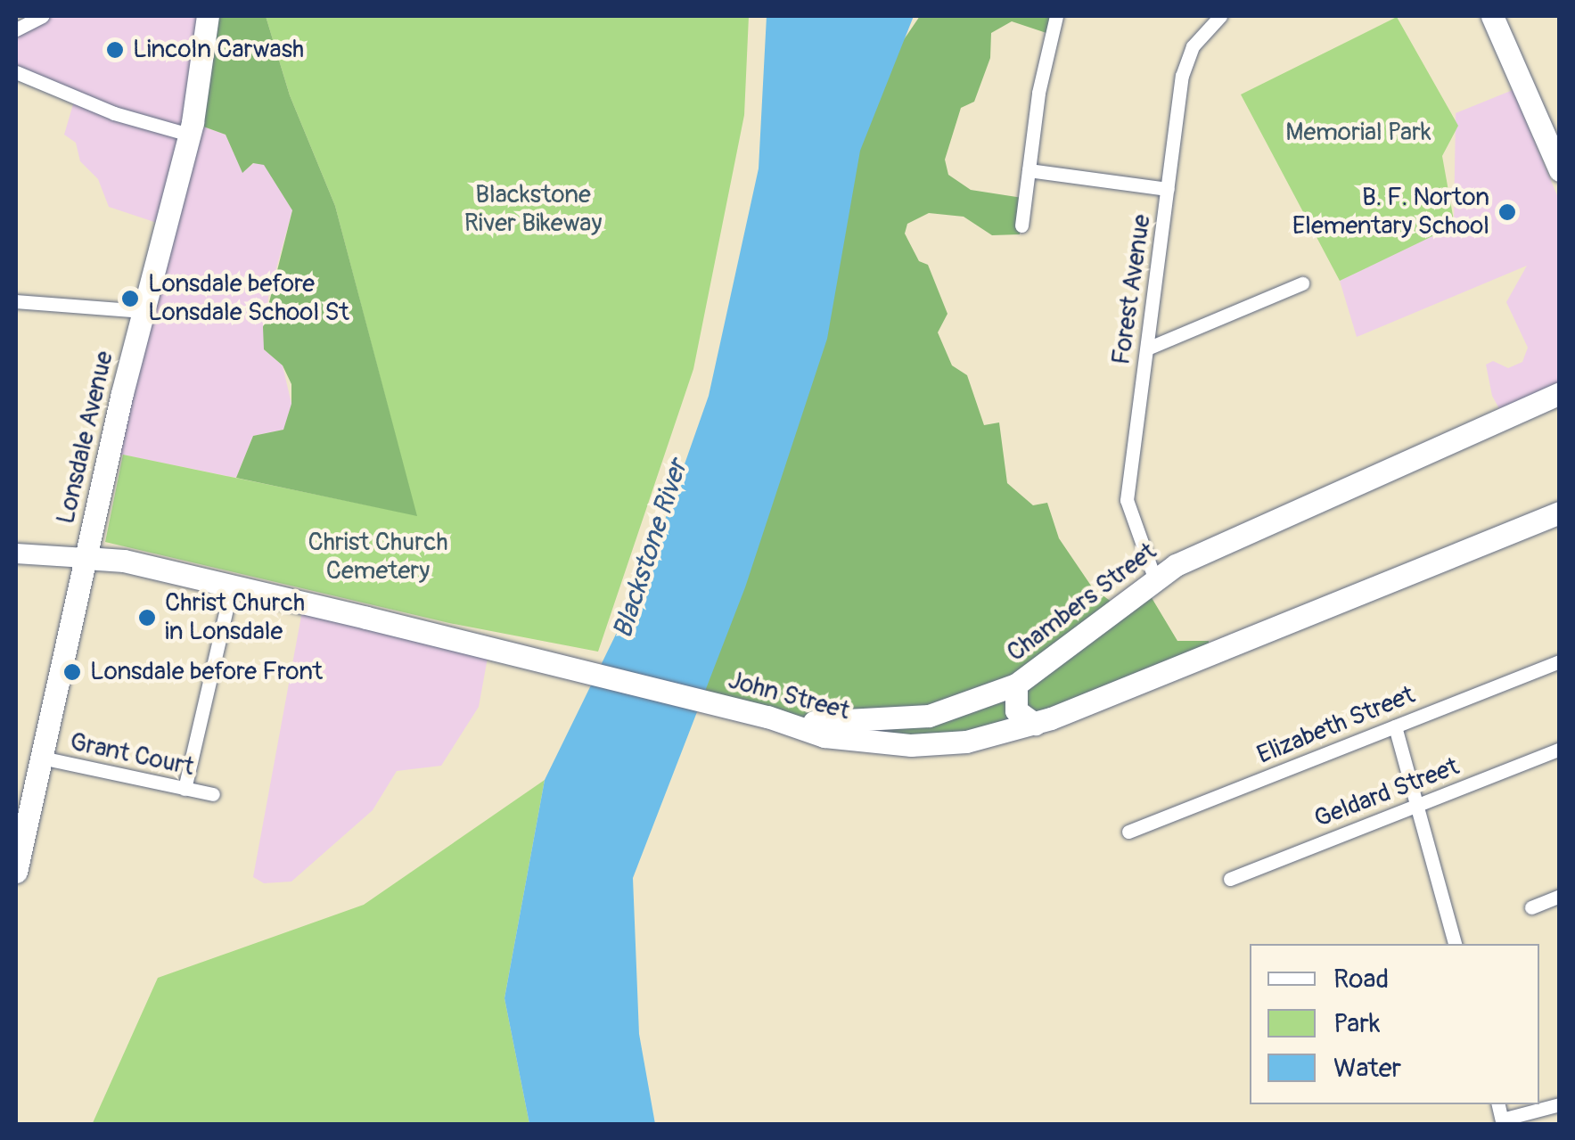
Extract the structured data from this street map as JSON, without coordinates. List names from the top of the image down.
{
  "streets": {
    "main road": ["Lonsdale Avenue", "Chambers Street", "John Street"],
    "street": [
      "Forest Avenue",
      "Elizabeth Street",
      "Grant Court",
      "Geldard Street"
    ]
  },
  "crossings": [
    ["Forest Avenue", "Chambers Street"],
    ["Lonsdale Avenue", "John Street"],
    ["Lonsdale Avenue", "Grant Court"],
    ["Chambers Street", "John Street"]
  ],
  "water": ["Blackstone River"],
  "parks": ["Memorial Park", "Blackstone River Bikeway", "Christ Church Cemetery"],
  "places": [
    "Lincoln Carwash",
    "B. F. Norton Elementary School",
    "Lonsdale before Lonsdale School St",
    "Christ Church in Lonsdale",
    "Lonsdale before Front"
  ],
  "legend": ["Road", "Park", "Water"]
}
